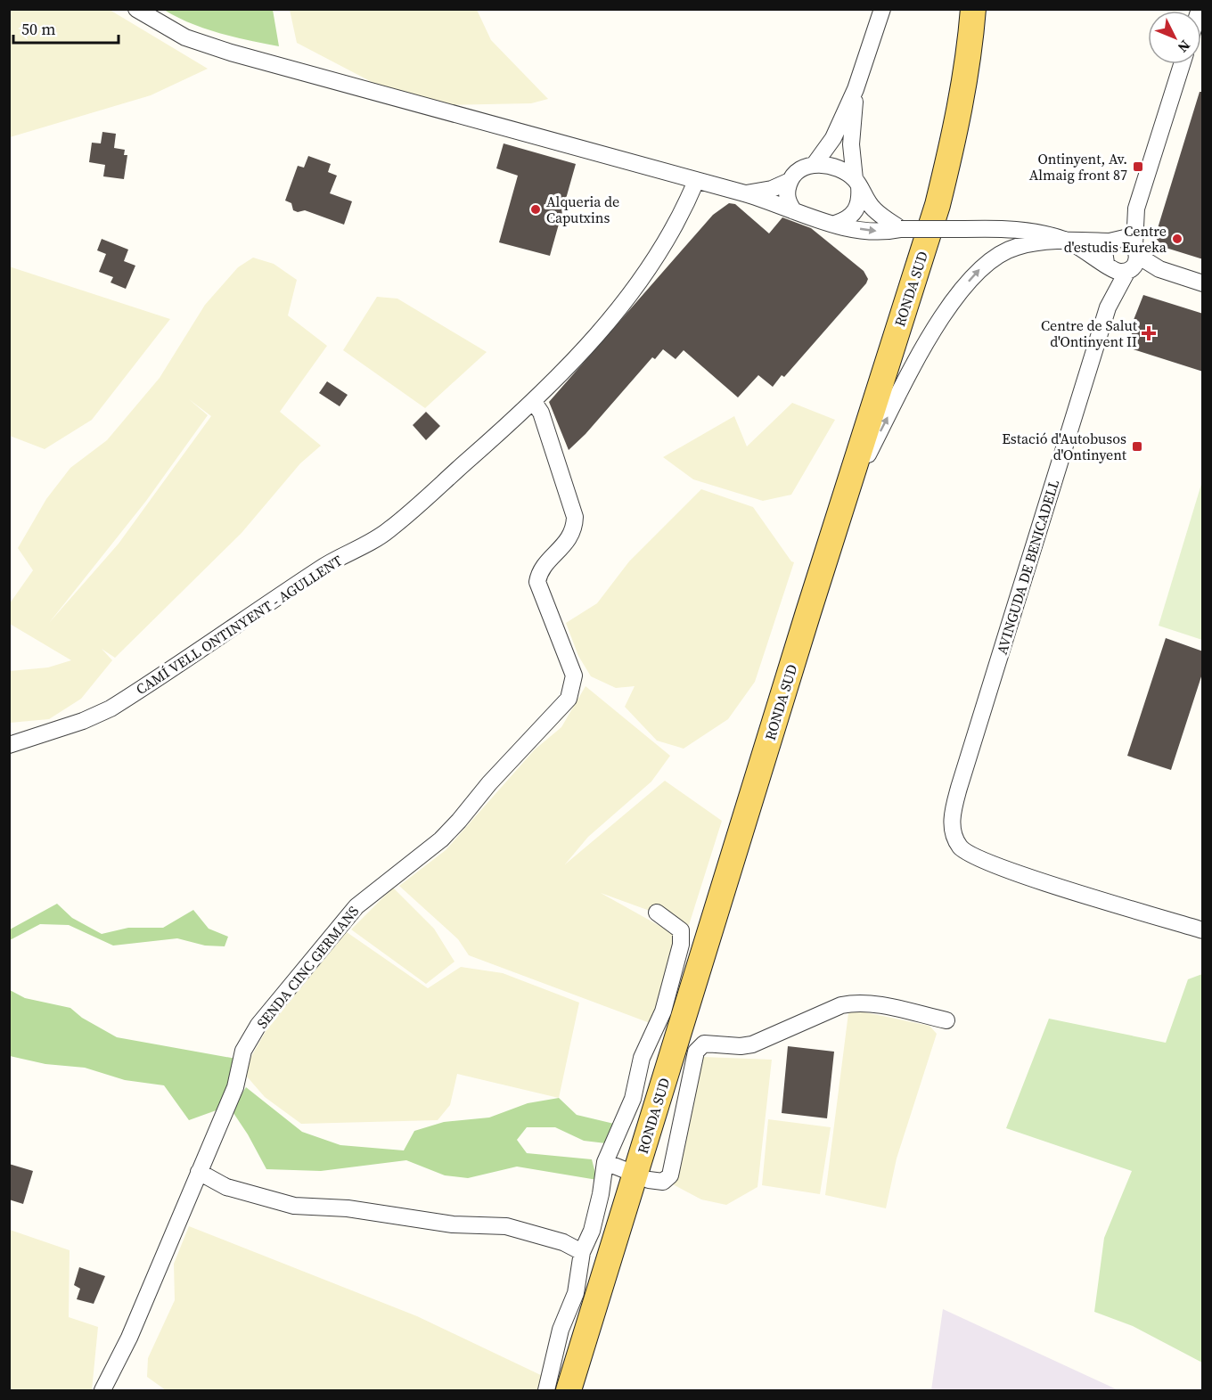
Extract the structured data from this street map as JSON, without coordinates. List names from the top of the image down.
{
  "streets": {
    "main road": ["RONDA SUD"],
    "street": ["AVINGUDA DE BENICADELL", "CAMÍ VELL ONTINYENT - AGULLENT", "SENDA CINC GERMANS"]
  },
  "crossings": [
    ["CAMÍ VELL ONTINYENT - AGULLENT", "SENDA CINC GERMANS"]
  ],
  "places": {
    "transit": ["Ontinyent, Av. Almaig front 87", "Estació d'Autobusos d'Ontinyent"],
    "other": ["Alqueria de Caputxins", "Centre d'estudis Eureka"],
    "health": ["Centre de Salut d'Ontinyent II"]
  },
  "scale_bar": "50 m",
  "north": "bottom right"
}
